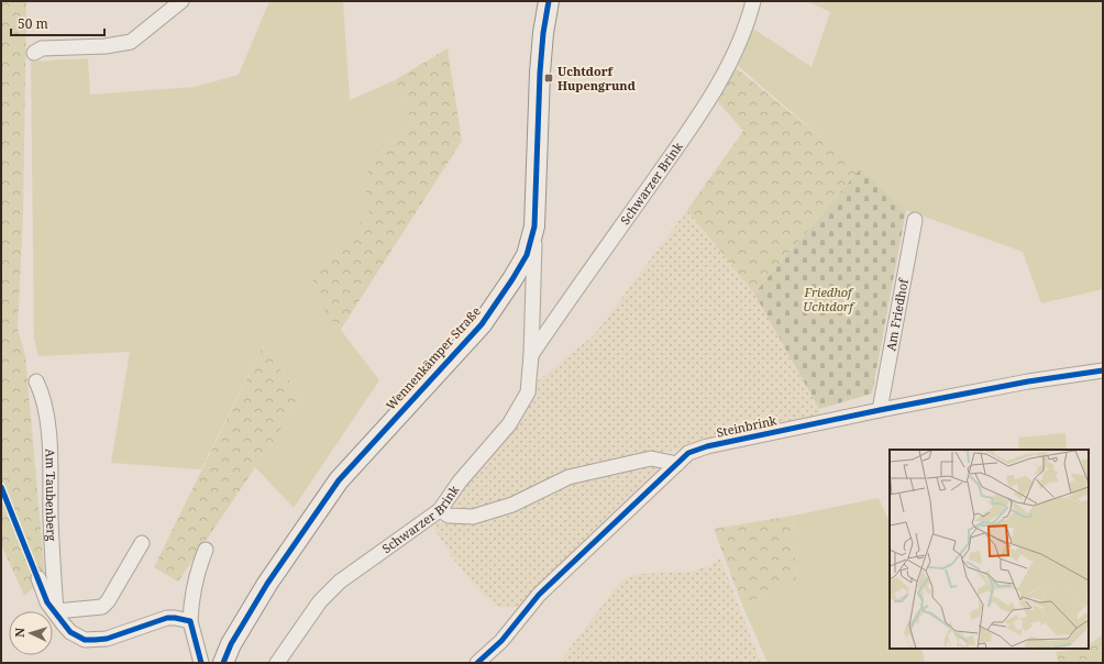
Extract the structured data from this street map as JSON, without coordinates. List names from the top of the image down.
{
  "streets": {
    "street": [
      "Schwarzer Brink",
      "Am Friedhof",
      "Wennenkämper Straße",
      "Steinbrink",
      "Am Taubenberg"
    ]
  },
  "crossings": [
    ["Schwarzer Brink", "Wennenkämper Straße"],
    ["Am Friedhof", "Steinbrink"]
  ],
  "parks": ["Friedhof Uchtdorf"],
  "places": {
    "transit": ["Uchtdorf Hupengrund"]
  },
  "scale_bar": "50 m",
  "north": "left"
}
